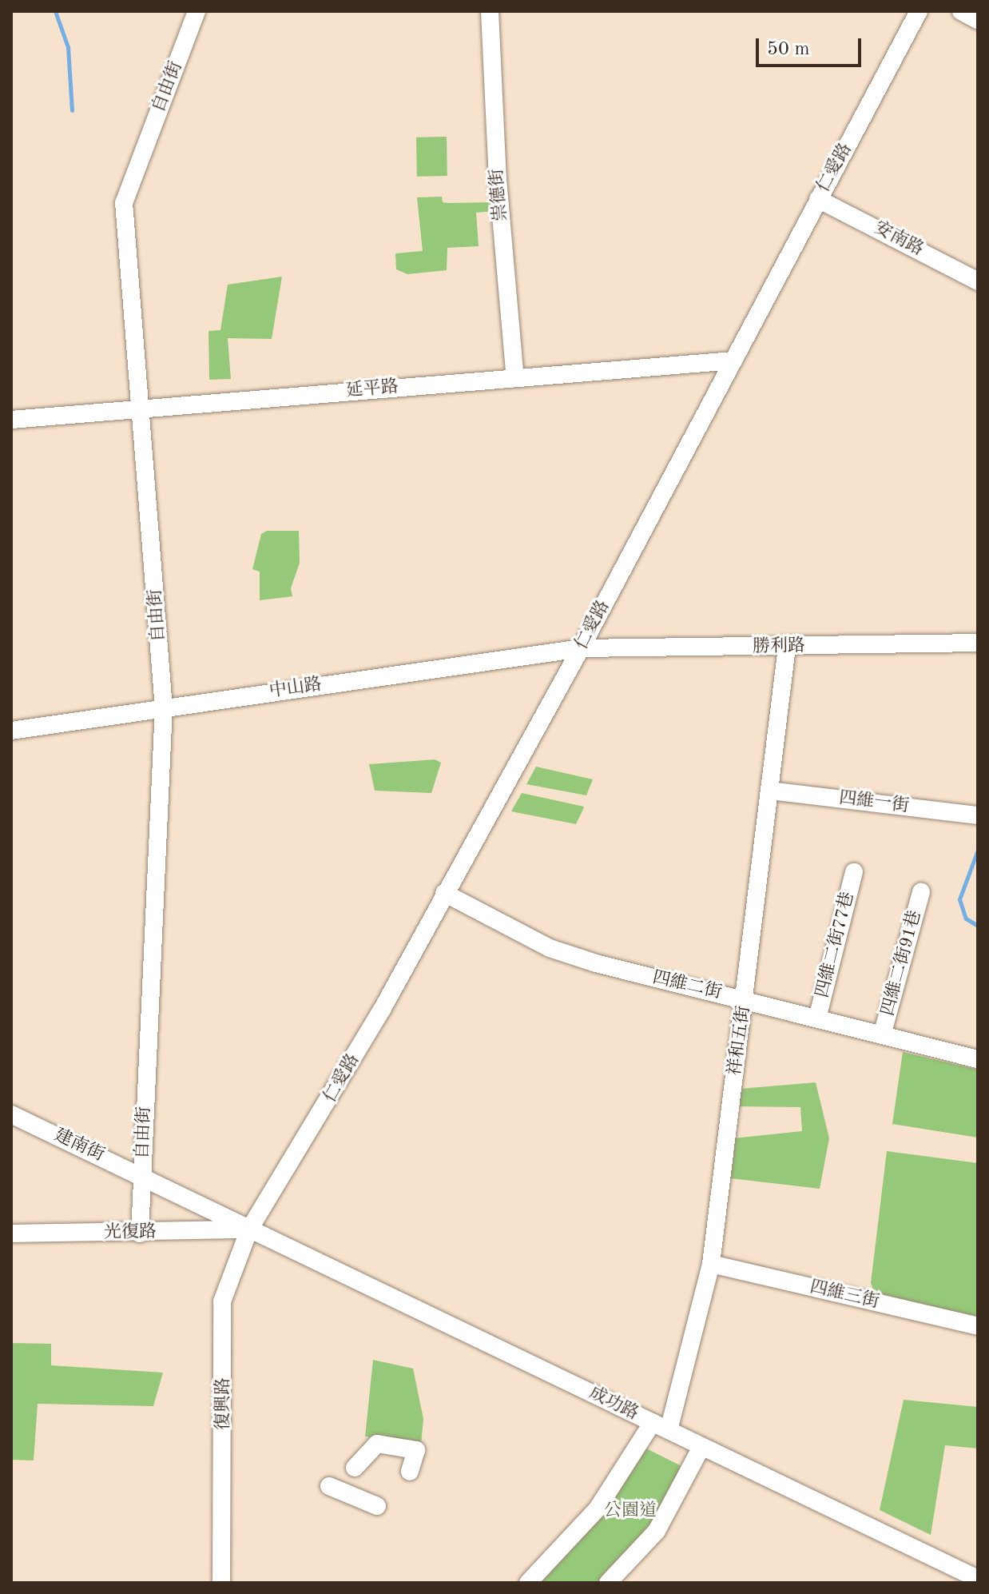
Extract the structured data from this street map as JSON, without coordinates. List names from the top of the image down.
{
  "streets": {
    "street": [
      "自由街",
      "仁愛路",
      "祟德街",
      "安南路",
      "延平路",
      "勝利路",
      "中山路",
      "四維一街",
      "四維二街77巷",
      "四維二街91巷",
      "四維二街",
      "祥和五街",
      "建南街",
      "光復路",
      "四維三街",
      "復興路",
      "成功路"
    ]
  },
  "crossings": [
    ["自由街", "延平路"],
    ["自由街", "中山路"],
    ["自由街", "建南街"],
    ["自由街", "光復路"],
    ["仁愛路", "安南路"],
    ["仁愛路", "延平路"],
    ["仁愛路", "勝利路"],
    ["仁愛路", "中山路"],
    ["仁愛路", "四維二街"],
    ["仁愛路", "建南街"],
    ["仁愛路", "光復路"],
    ["仁愛路", "復興路"],
    ["仁愛路", "成功路"],
    ["祟德街", "延平路"],
    ["勝利路", "中山路"],
    ["勝利路", "祥和五街"],
    ["四維一街", "祥和五街"],
    ["四維二街77巷", "四維二街"],
    ["四維二街91巷", "四維二街"],
    ["四維二街", "祥和五街"],
    ["祥和五街", "四維三街"],
    ["祥和五街", "成功路"],
    ["建南街", "光復路"],
    ["建南街", "復興路"],
    ["建南街", "成功路"],
    ["光復路", "復興路"],
    ["光復路", "成功路"],
    ["復興路", "成功路"]
  ],
  "parks": ["公園道"],
  "scale_bar": "50 m"
}
